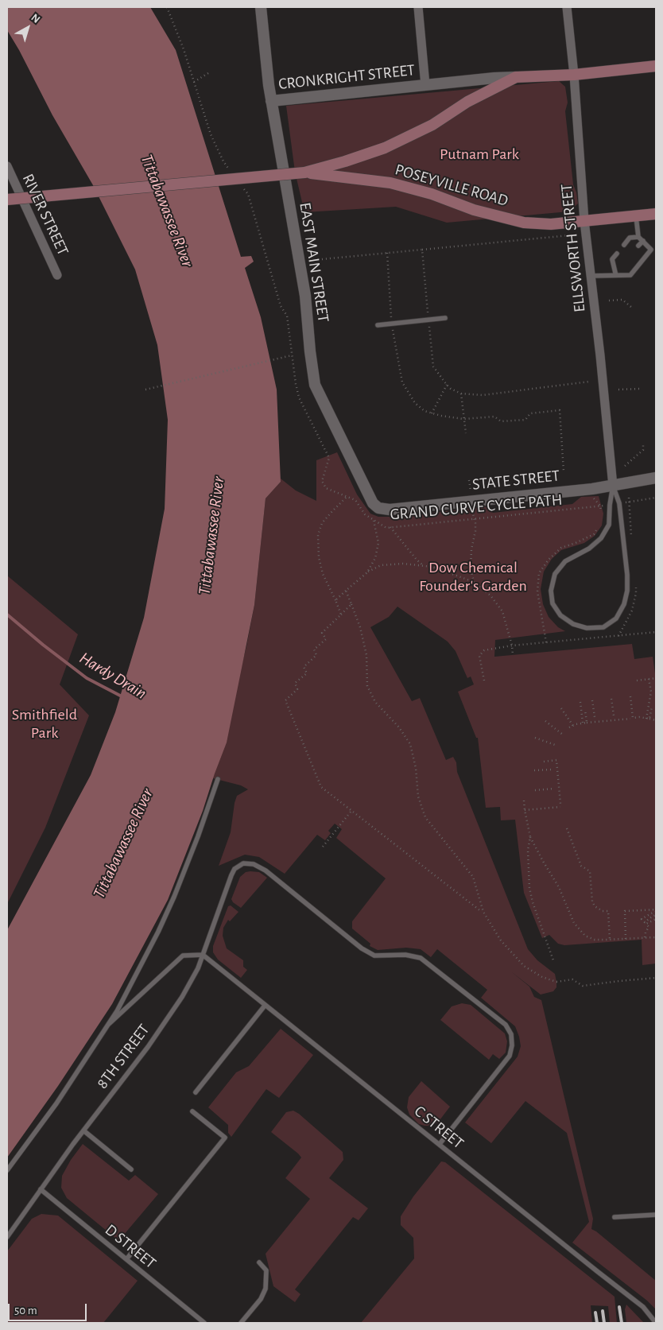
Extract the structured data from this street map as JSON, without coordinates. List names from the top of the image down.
{
  "streets": {
    "main road": ["POSEYVILLE ROAD"],
    "street": [
      "CRONKRIGHT STREET",
      "RIVER STREET",
      "ELLSWORTH STREET",
      "EAST MAIN STREET",
      "STATE STREET"
    ],
    "lane": ["8TH STREET", "C STREET", "D STREET"],
    "path": ["GRAND CURVE CYCLE PATH"]
  },
  "crossings": [
    ["CRONKRIGHT STREET", "POSEYVILLE ROAD"],
    ["CRONKRIGHT STREET", "EAST MAIN STREET"],
    ["POSEYVILLE ROAD", "ELLSWORTH STREET"],
    ["ELLSWORTH STREET", "STATE STREET"],
    ["EAST MAIN STREET", "STATE STREET"],
    ["8TH STREET", "C STREET"],
    ["8TH STREET", "D STREET"]
  ],
  "water": ["Tittabawassee River", "Hardy Drain"],
  "parks": ["Putnam Park", "Dow Chemical Founder's Garden", "Smithfield Park"],
  "scale_bar": "50 m",
  "north": "top right"
}
